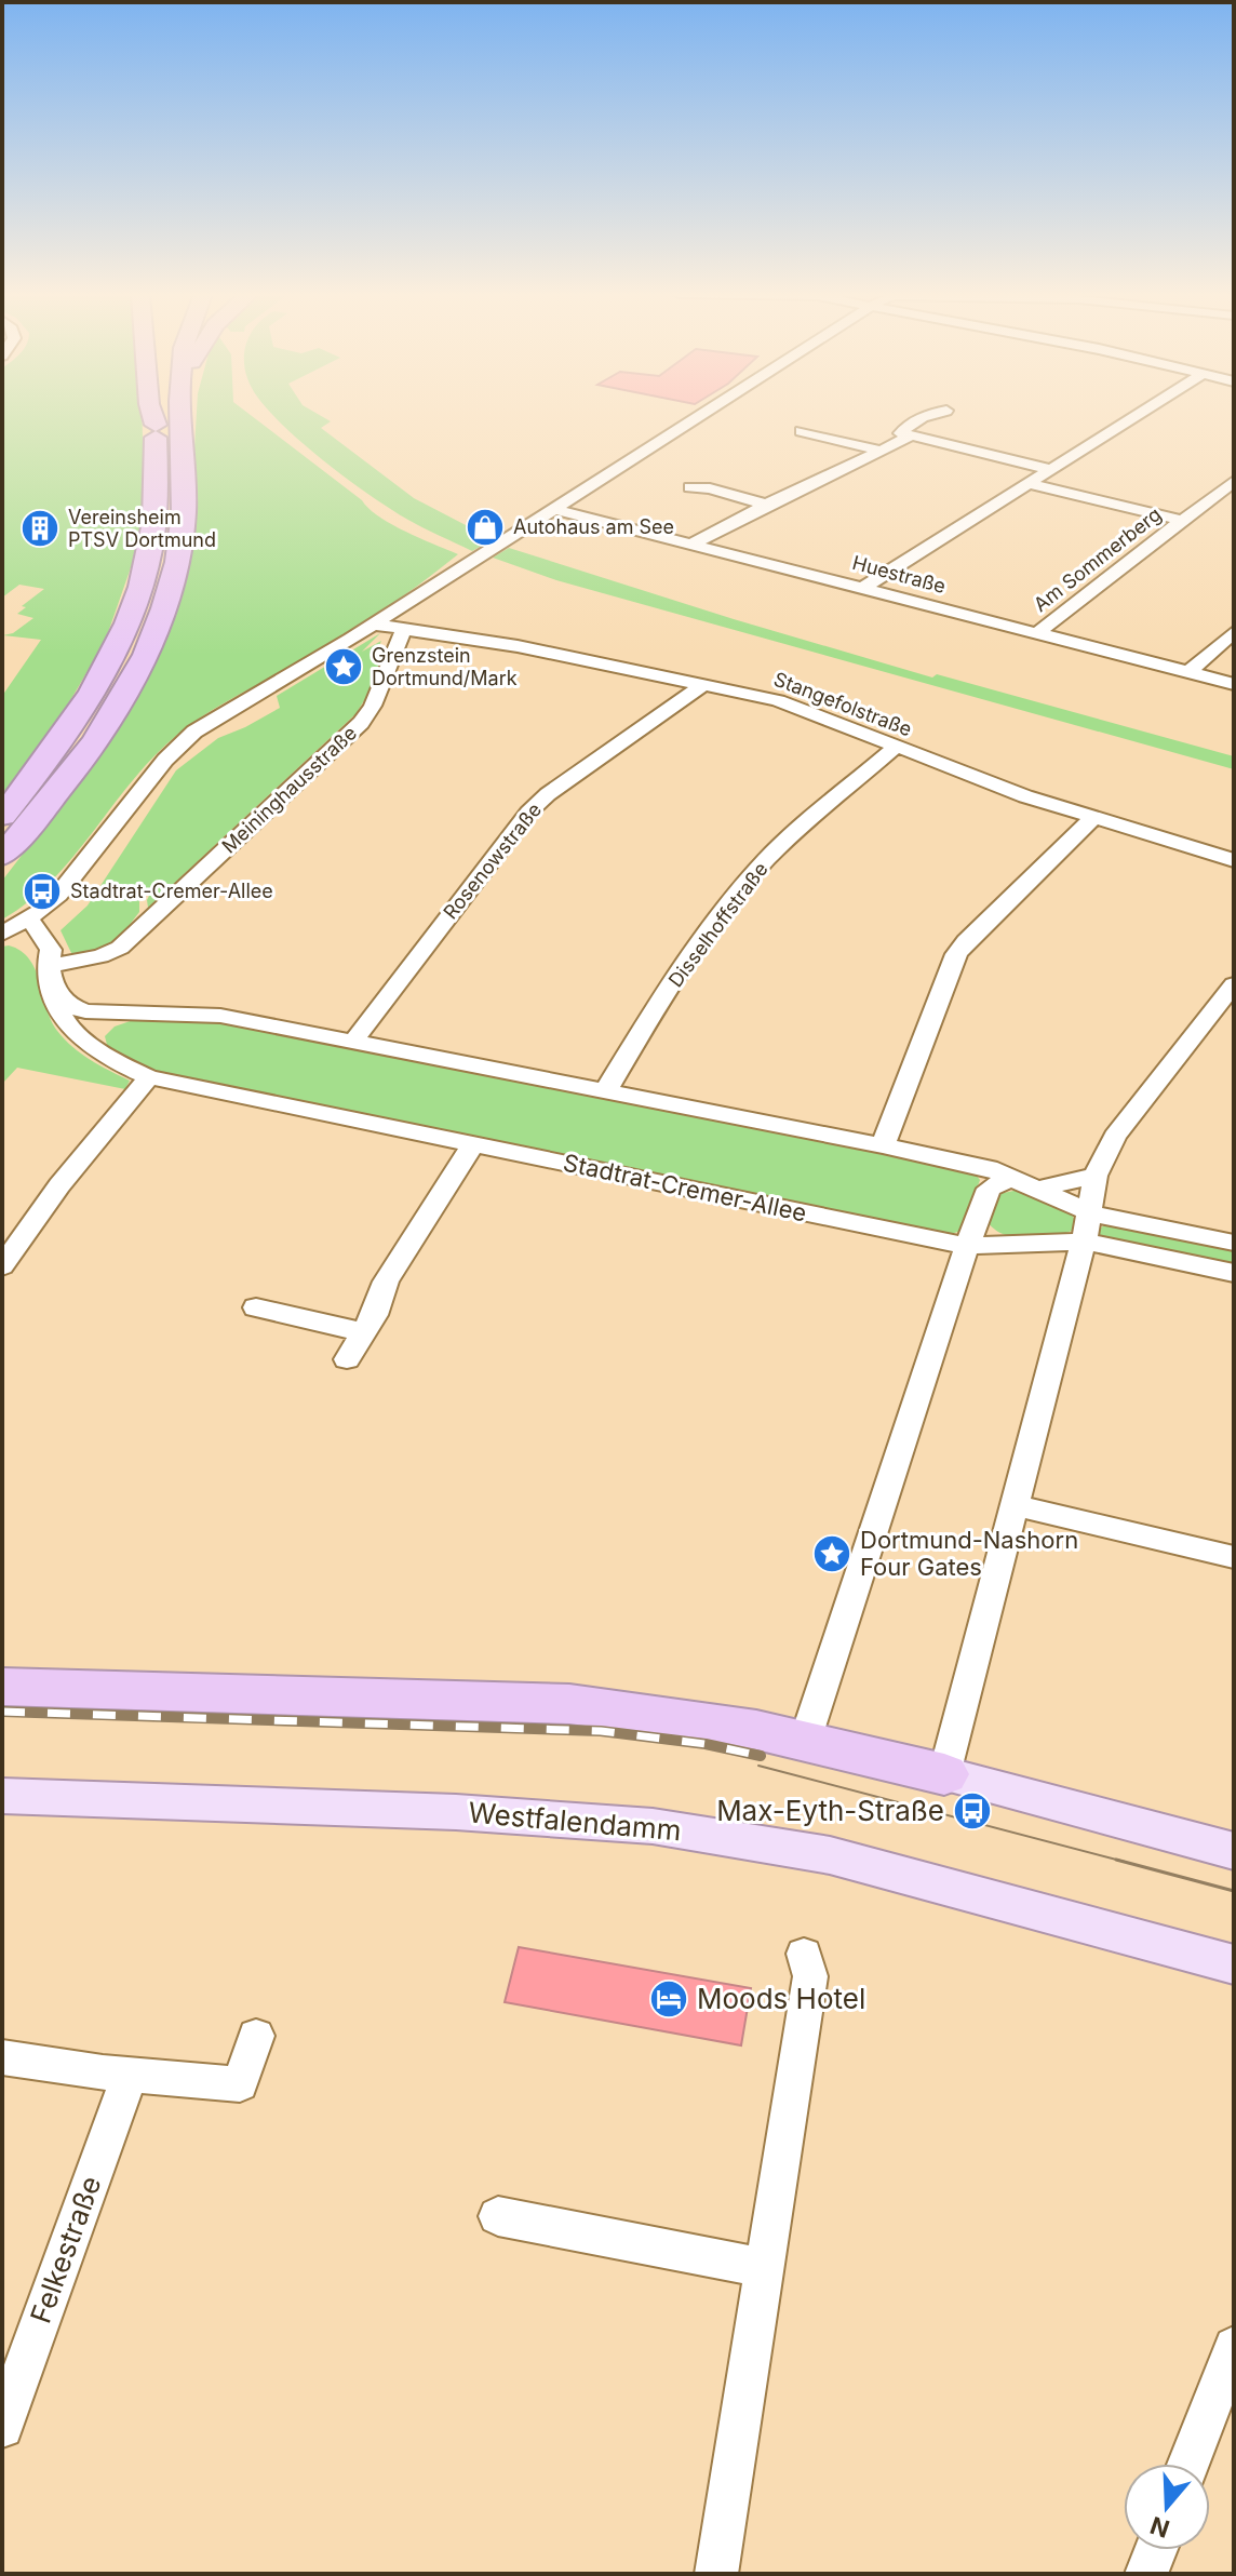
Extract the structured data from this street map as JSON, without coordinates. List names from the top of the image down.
{
  "streets": {
    "main road": ["Westfalendamm"],
    "street": [
      "Am Sommerberg",
      "Huestraße",
      "Stangefolstraße",
      "Meininghausstraße",
      "Rosenowstraße",
      "Disselhoffstraße",
      "Stadtrat-Cremer-Allee",
      "Felkestraße"
    ]
  },
  "crossings": [
    ["Am Sommerberg", "Huestraße"],
    ["Stangefolstraße", "Meininghausstraße"],
    ["Stangefolstraße", "Rosenowstraße"],
    ["Stangefolstraße", "Disselhoffstraße"],
    ["Meininghausstraße", "Stadtrat-Cremer-Allee"],
    ["Rosenowstraße", "Stadtrat-Cremer-Allee"],
    ["Disselhoffstraße", "Stadtrat-Cremer-Allee"]
  ],
  "places": {
    "shop": ["Autohaus am See"],
    "building": ["Vereinsheim PTSV Dortmund"],
    "place": ["Grenzstein Dortmund/Mark", "Dortmund-Nashorn Four Gates"],
    "bus stop": ["Stadtrat-Cremer-Allee", "Max-Eyth-Straße"],
    "hotel": ["Moods Hotel"]
  },
  "north": "bottom"
}
